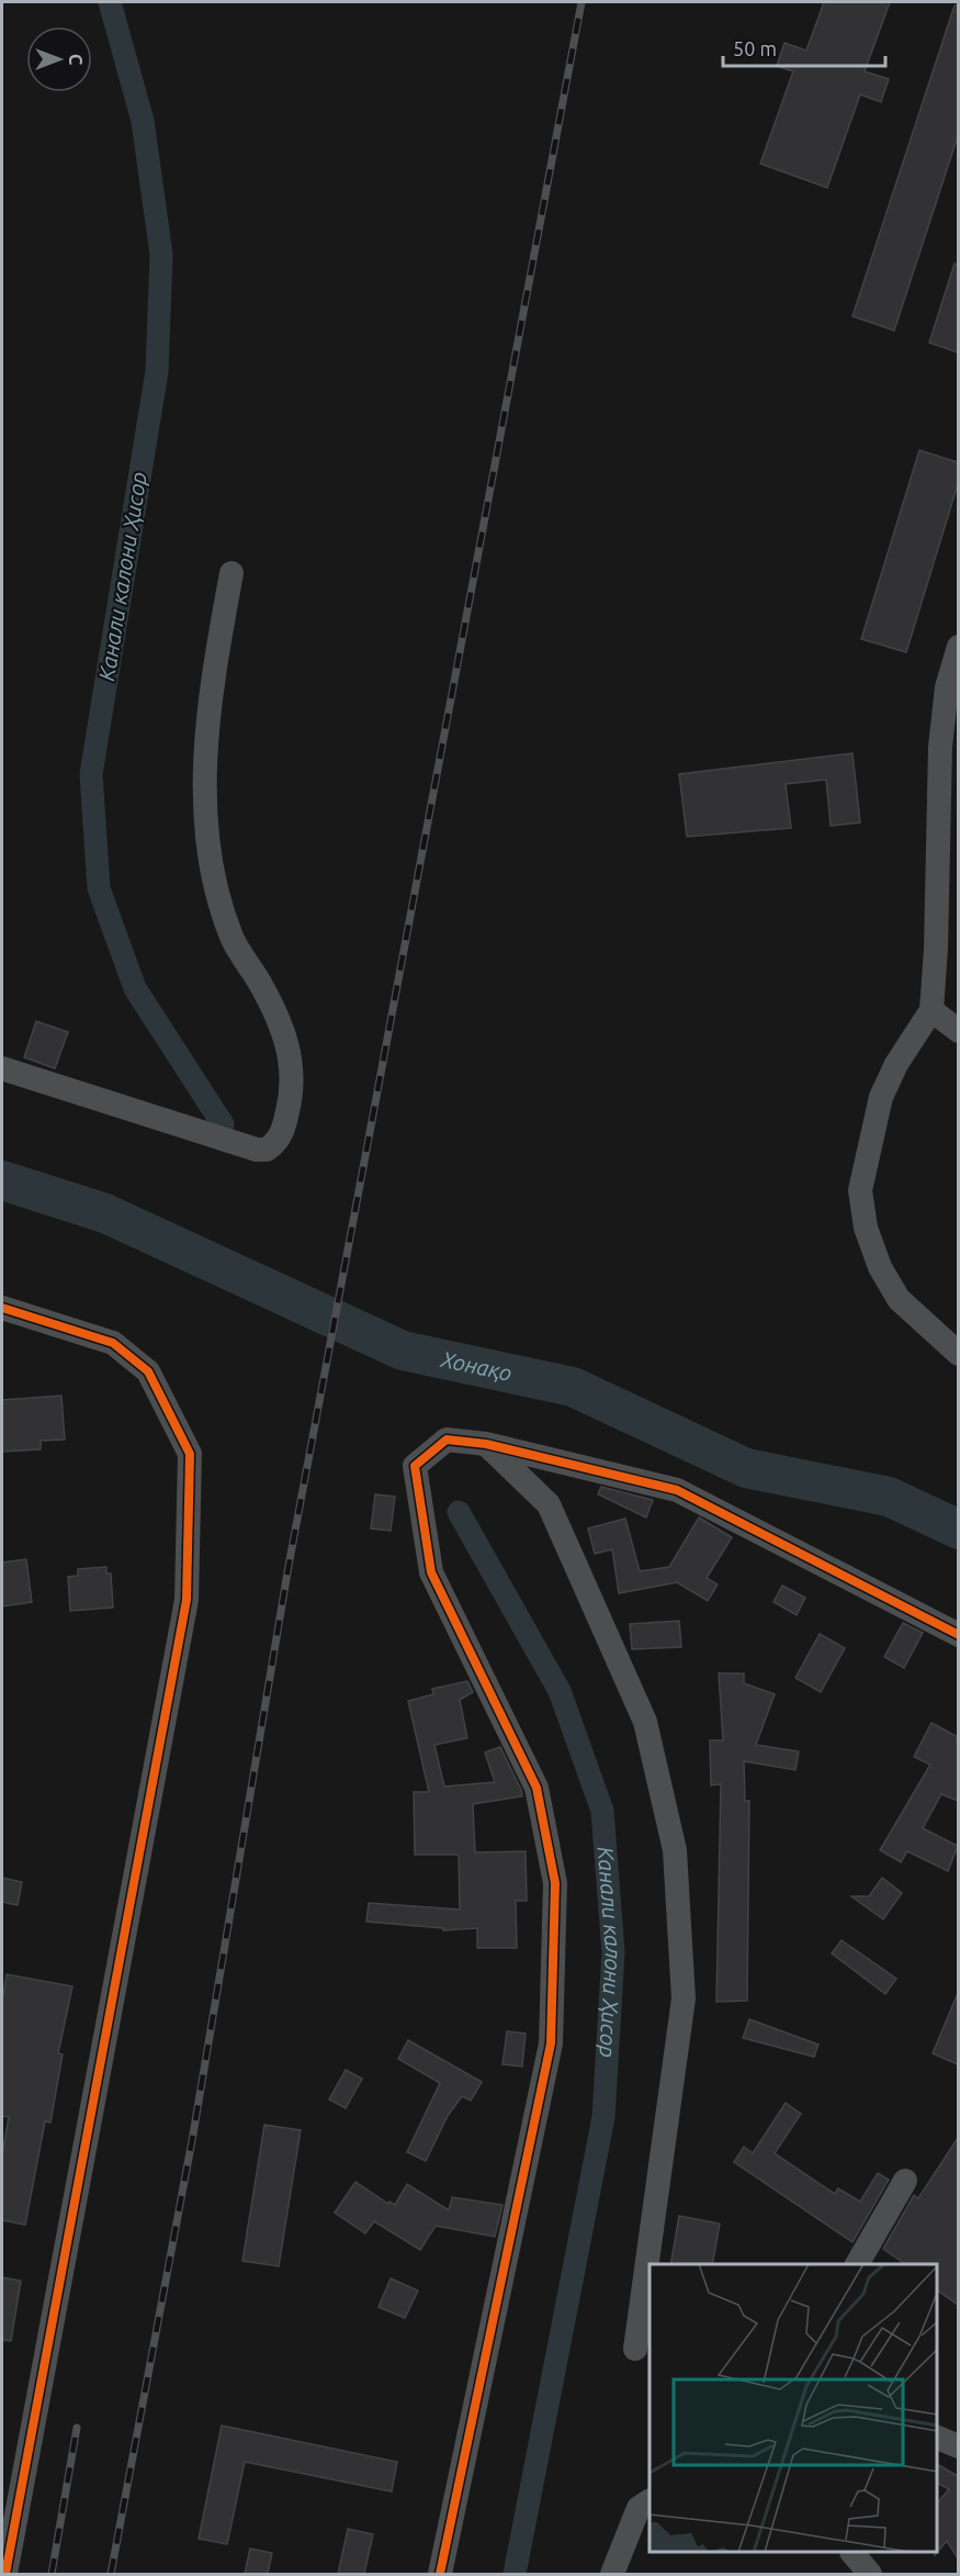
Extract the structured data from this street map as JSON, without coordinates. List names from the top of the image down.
{
  "water": ["Канали калони Ҳисор", "Хонақо"],
  "scale_bar": "50 m",
  "north": "right"
}
